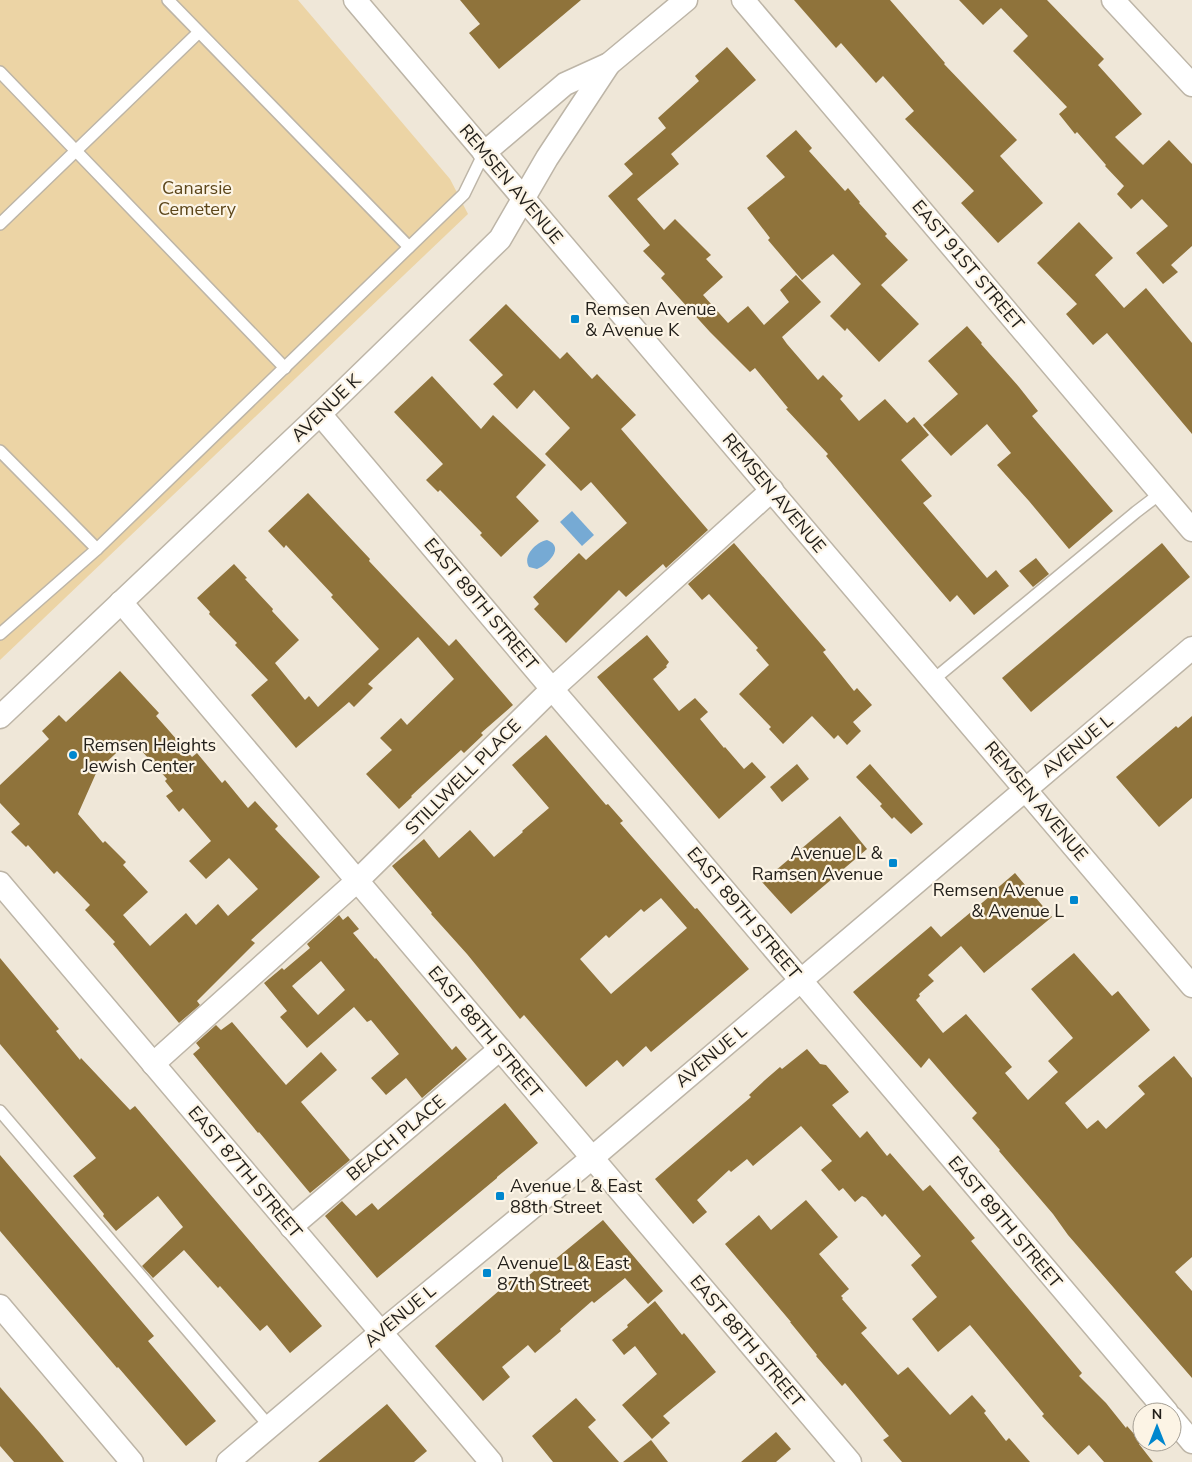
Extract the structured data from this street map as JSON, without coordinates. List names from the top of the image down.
{
  "streets": {
    "street": [
      "REMSEN AVENUE",
      "EAST 91ST STREET",
      "AVENUE K",
      "EAST 89TH STREET",
      "AVENUE L",
      "STILLWELL PLACE",
      "EAST 88TH STREET",
      "BEACH PLACE",
      "EAST 87TH STREET"
    ]
  },
  "crossings": [
    ["REMSEN AVENUE", "AVENUE K"],
    ["REMSEN AVENUE", "AVENUE L"],
    ["REMSEN AVENUE", "STILLWELL PLACE"],
    ["AVENUE K", "EAST 89TH STREET"],
    ["AVENUE K", "EAST 88TH STREET"],
    ["EAST 89TH STREET", "AVENUE L"],
    ["EAST 89TH STREET", "STILLWELL PLACE"],
    ["AVENUE L", "EAST 88TH STREET"],
    ["AVENUE L", "EAST 87TH STREET"],
    ["STILLWELL PLACE", "EAST 88TH STREET"],
    ["STILLWELL PLACE", "EAST 87TH STREET"],
    ["EAST 88TH STREET", "BEACH PLACE"],
    ["BEACH PLACE", "EAST 87TH STREET"]
  ],
  "parks": ["Canarsie Cemetery"],
  "places": {
    "transit": [
      "Remsen Avenue & Avenue K",
      "Avenue L & Ramsen Avenue",
      "Remsen Avenue & Avenue L",
      "Avenue L & East 88th Street",
      "Avenue L & East 87th Street"
    ],
    "other": ["Remsen Heights Jewish Center"]
  },
  "north": "top"
}
